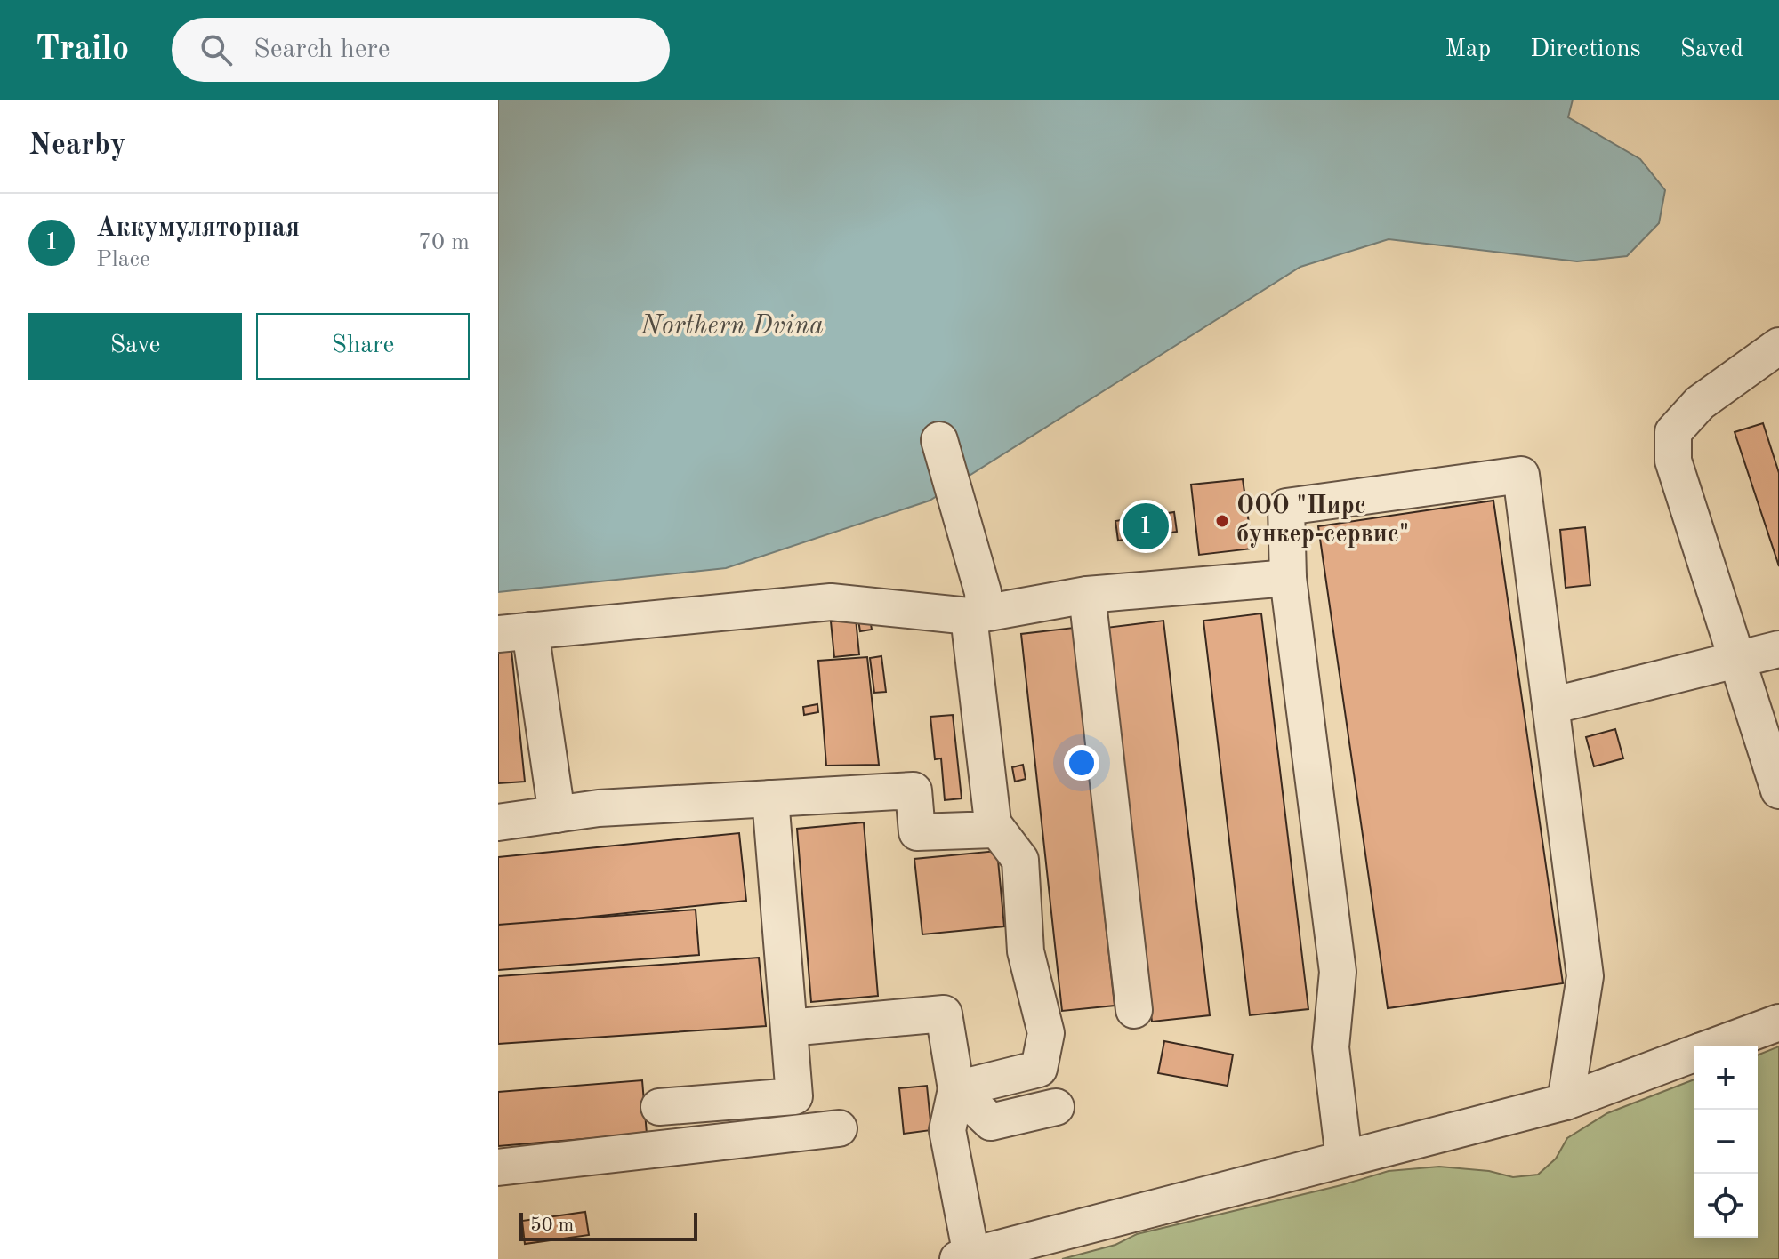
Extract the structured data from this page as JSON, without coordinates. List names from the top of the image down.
{
  "water": ["Northern Dvina"],
  "places": ["ООО \"Пирс бункер-сервис\""],
  "scale_bar": "50 m",
  "page": {
    "header": "Trailo",
    "search": "Search here",
    "nav": ["Map", "Directions", "Saved"],
    "heading": "Nearby",
    "list": [
      {
        "mark": "1",
        "name": "Аккумуляторная",
        "note": "Place",
        "value": "70 m"
      }
    ],
    "buttons": ["Save", "Share"],
    "pins": "1",
    "map_buttons": ["+", "−"],
    "scale": "50 m"
  }
}
